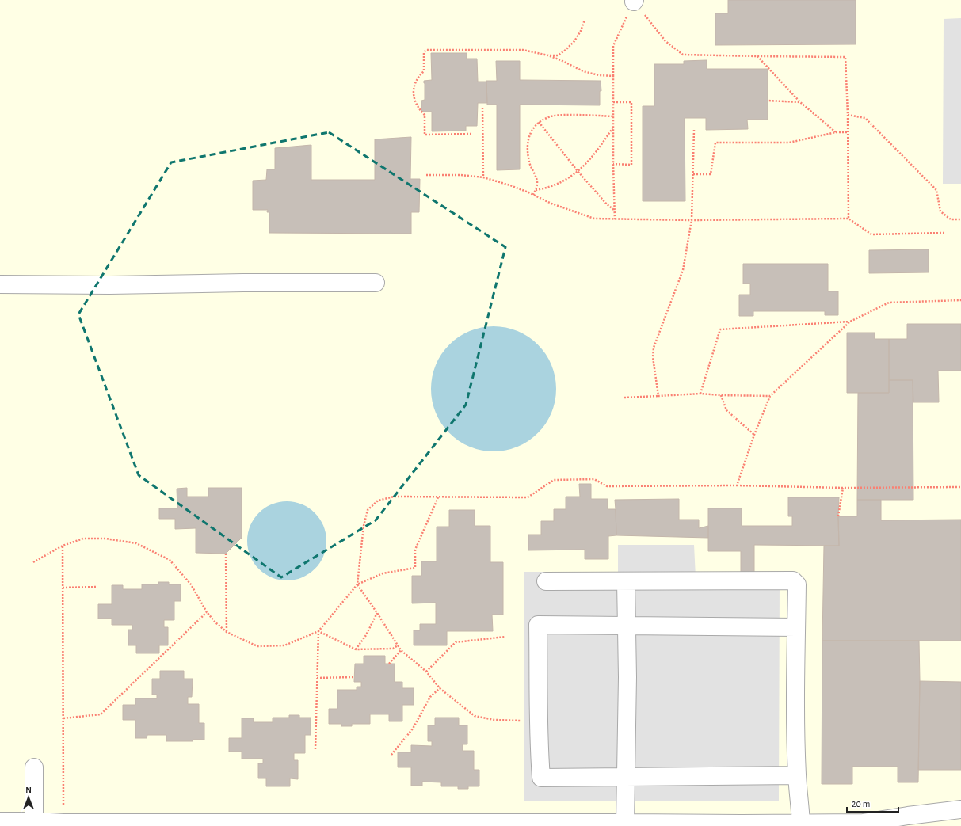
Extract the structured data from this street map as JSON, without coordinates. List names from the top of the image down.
{
  "scale_bar": "20 m",
  "north": "top"
}
